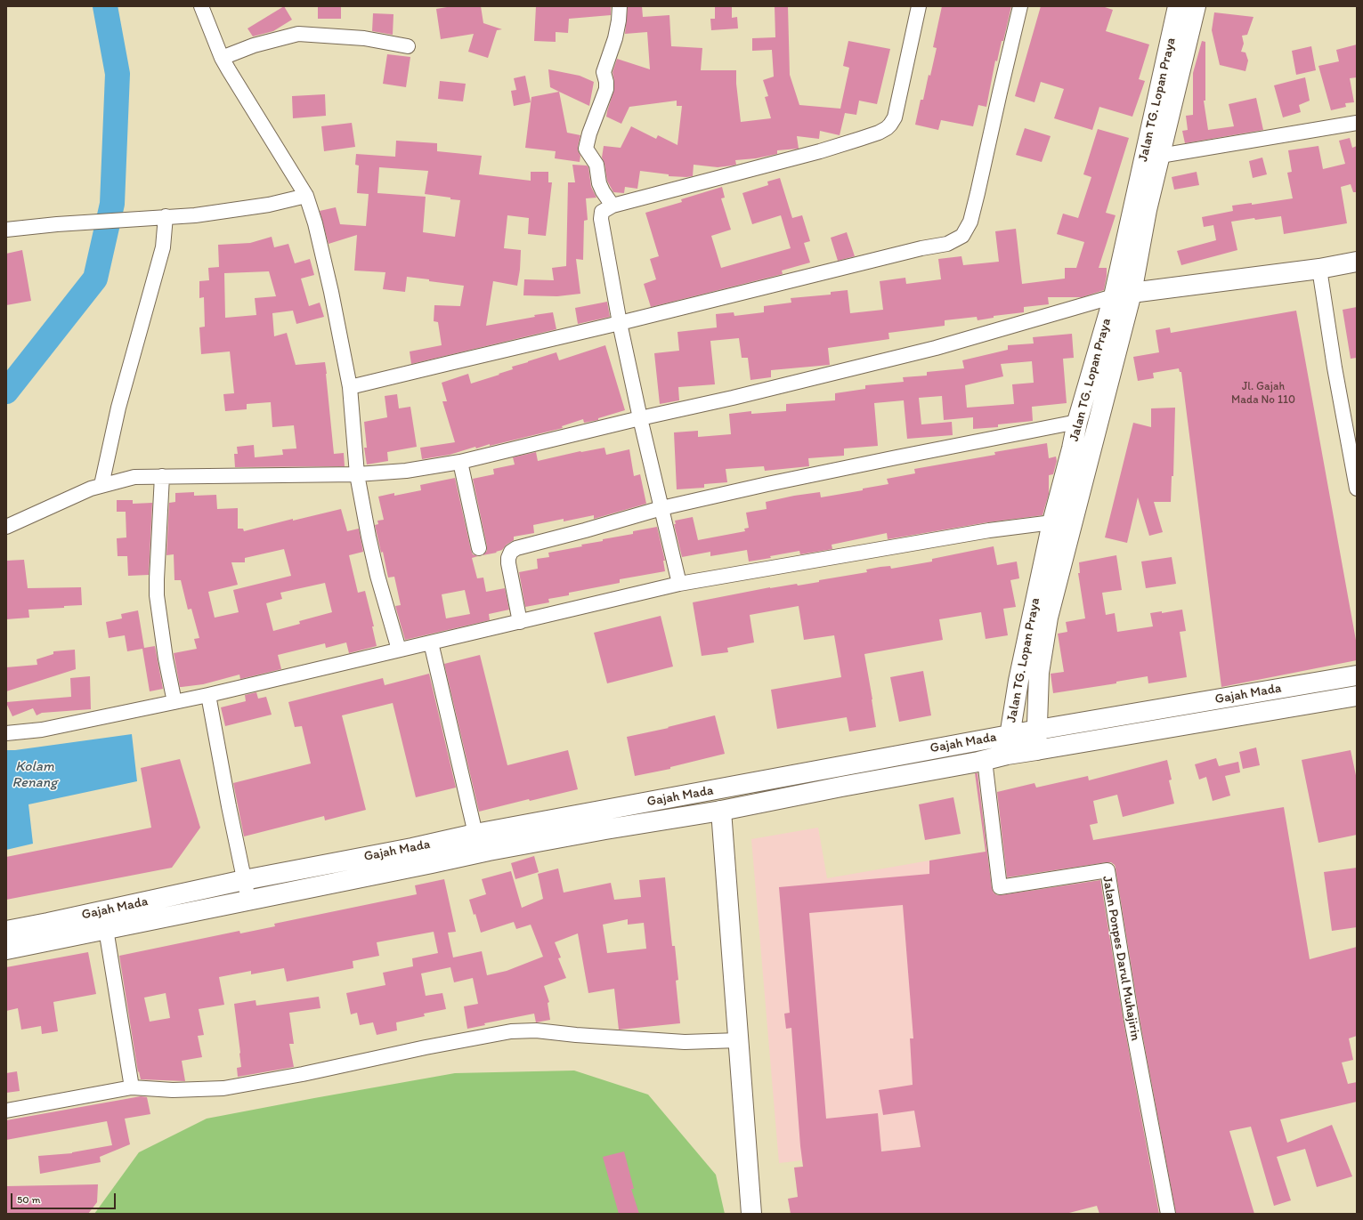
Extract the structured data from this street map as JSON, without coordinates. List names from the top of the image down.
{
  "streets": {
    "main road": ["Jalan TG. Lopan Praya", "Gajah Mada"],
    "street": ["Jalan Ponpes Darul Muhajirin"]
  },
  "crossings": [
    ["Jalan TG. Lopan Praya", "Gajah Mada"],
    ["Gajah Mada", "Jalan Ponpes Darul Muhajirin"]
  ],
  "water": ["Kolam Renang"],
  "house_numbers": ["Jl. Gajah Mada No 110"],
  "scale_bar": "50 m"
}
